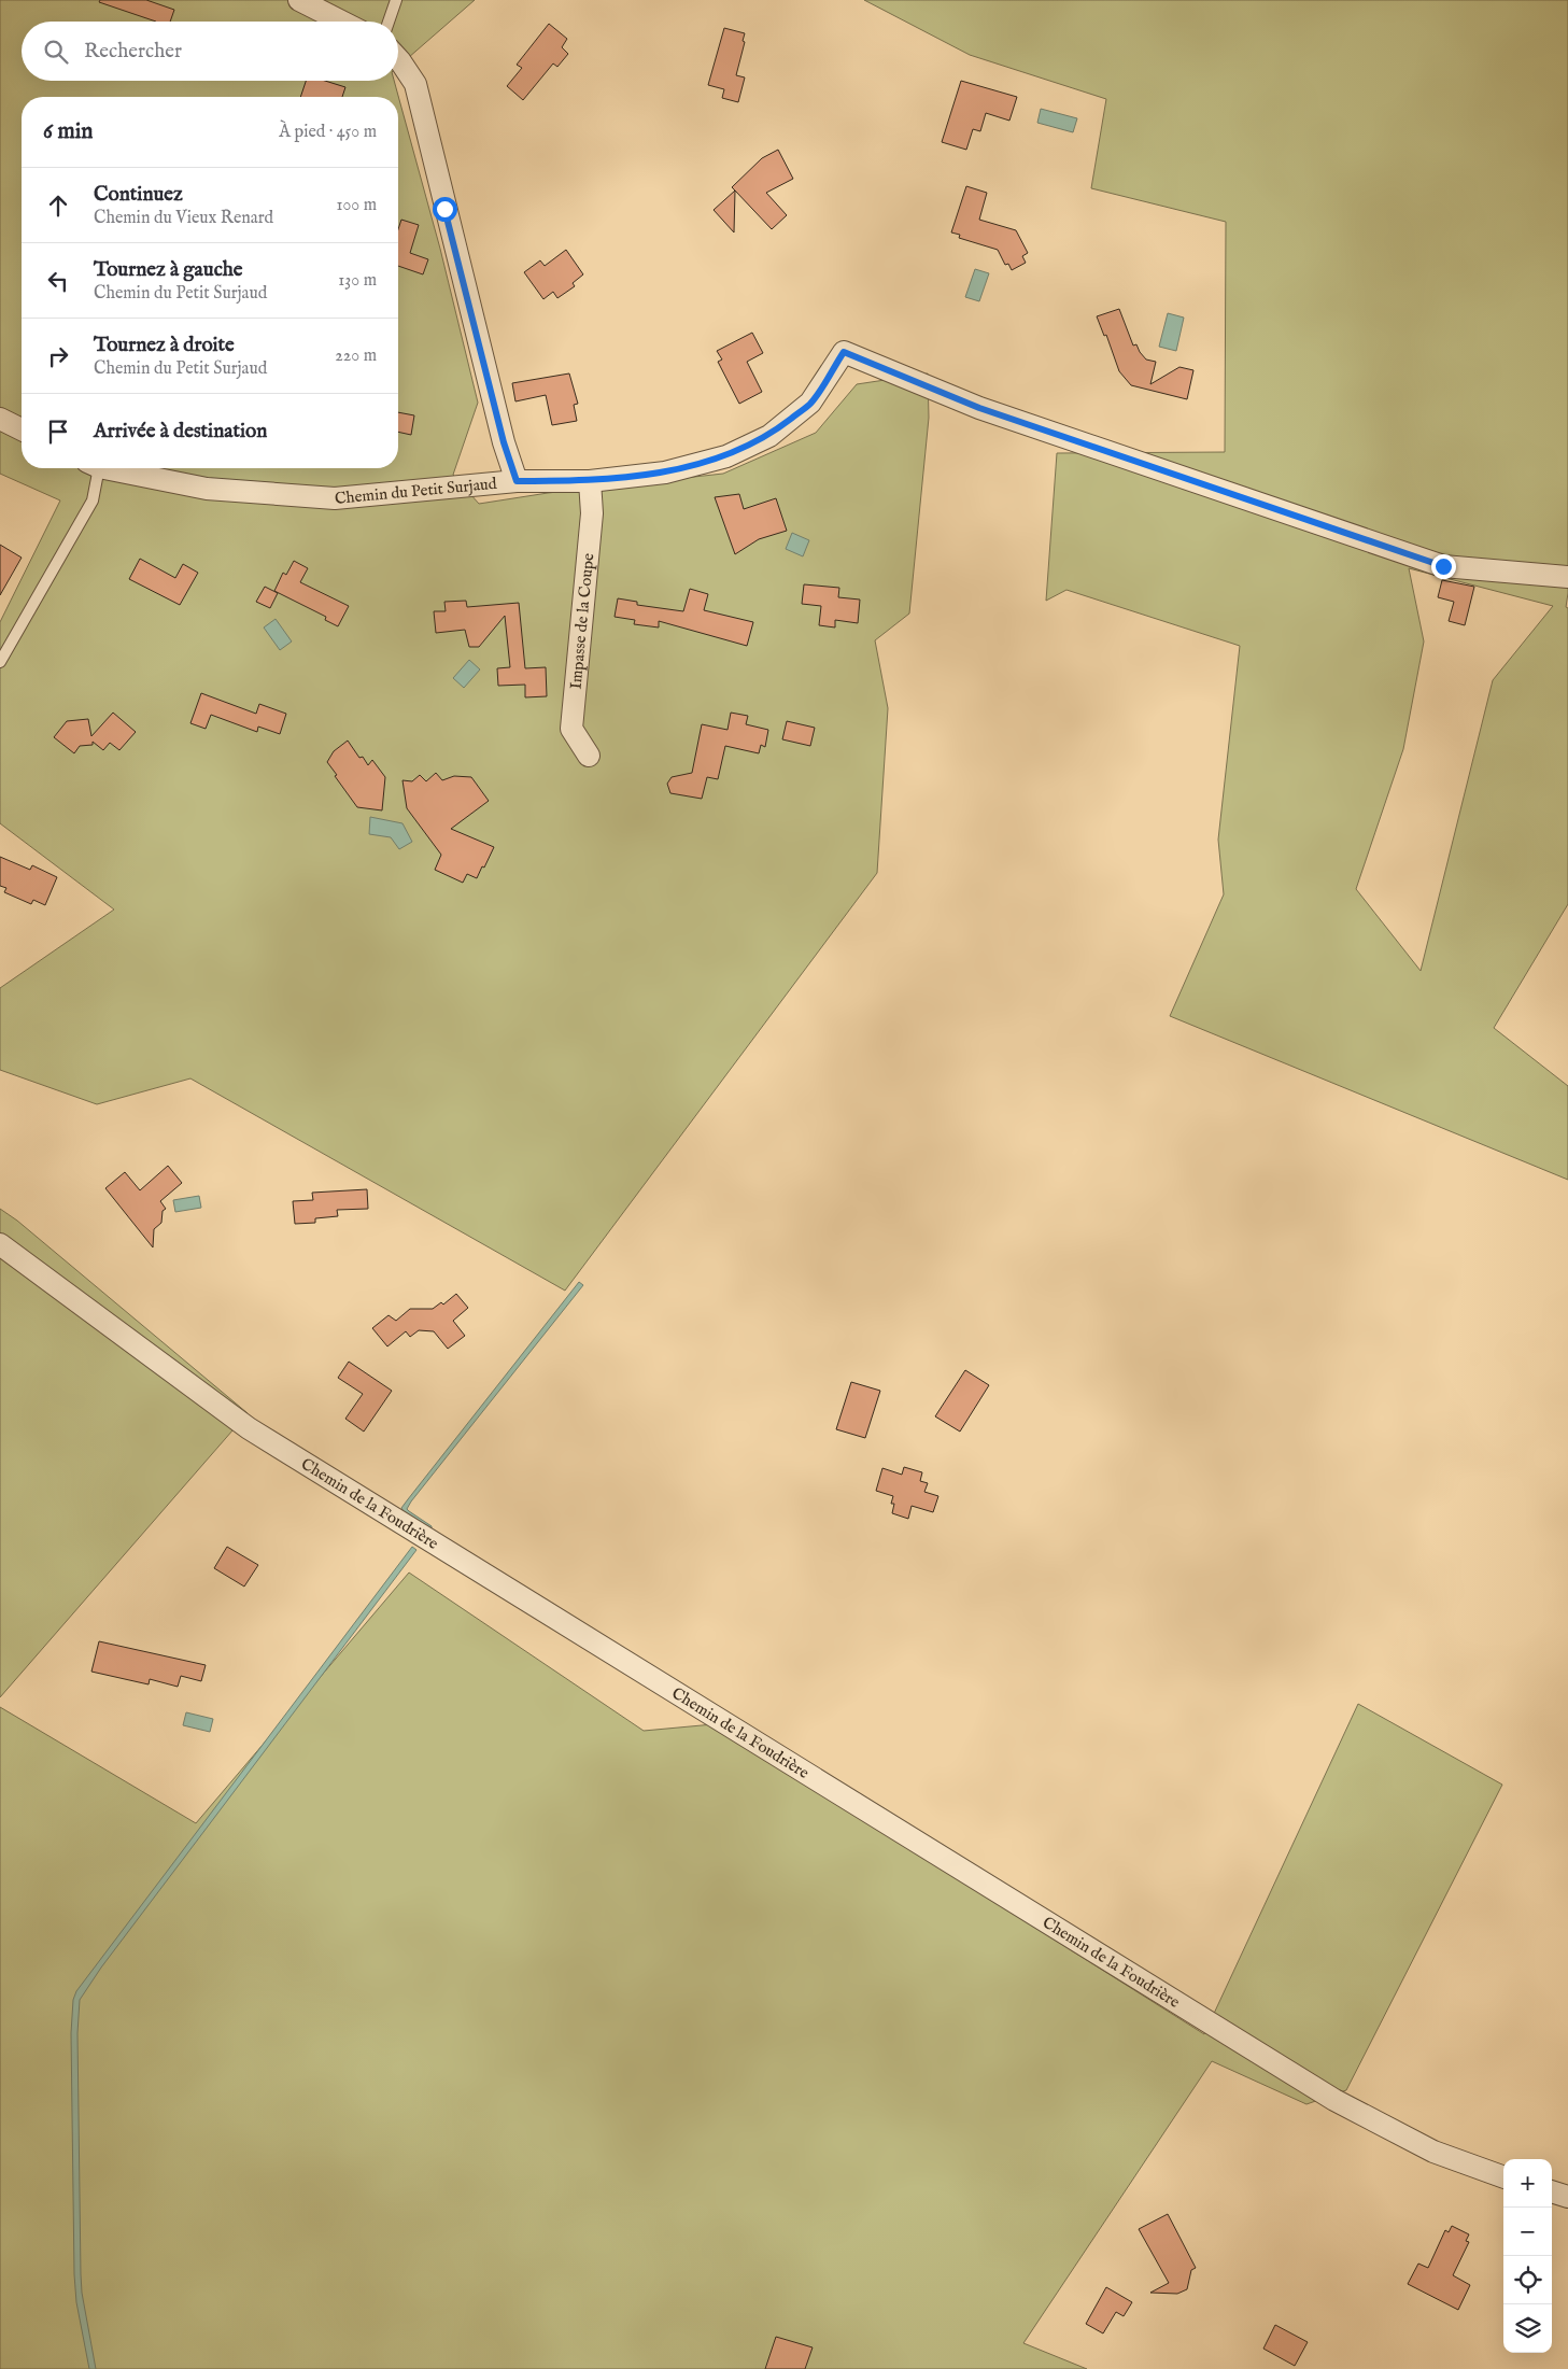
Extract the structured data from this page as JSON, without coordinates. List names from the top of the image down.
{
  "streets": {
    "street": ["Chemin du Petit Surjaud", "Impasse de la Coupe", "Chemin de la Foudrière"]
  },
  "crossings": [
    ["Chemin du Petit Surjaud", "Impasse de la Coupe"]
  ],
  "page": {
    "search": "Rechercher",
    "heading": ["6 min", "À pied · 450 m"],
    "list": [
      ["Continuez", "Chemin du Vieux Renard", "100 m"],
      ["Tournez à gauche", "Chemin du Petit Surjaud", "130 m"],
      ["Tournez à droite", "Chemin du Petit Surjaud", "220 m"],
      "Arrivée à destination"
    ],
    "map_buttons": ["+", "−"]
  }
}
